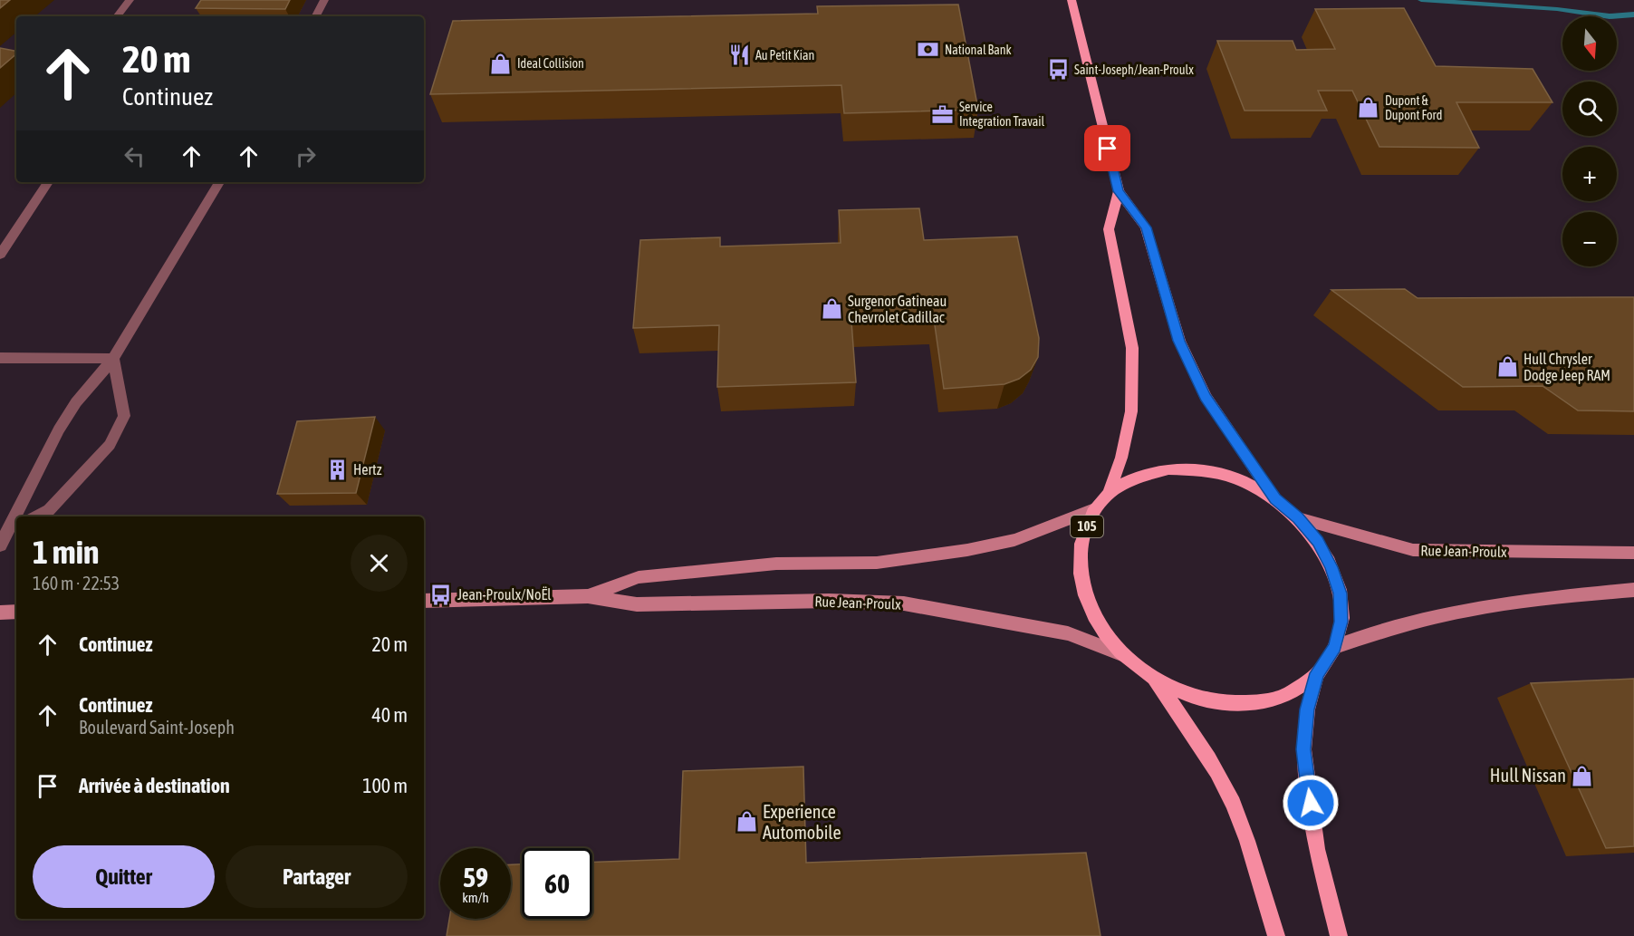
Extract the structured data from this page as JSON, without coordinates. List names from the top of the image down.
{
  "streets": {
    "main road": ["105"],
    "street": ["Rue Jean-Proulx"]
  },
  "crossings": [
    ["105", "Rue Jean-Proulx"]
  ],
  "places": {
    "bank": ["National Bank"],
    "restaurant": ["Au Petit Kian"],
    "shop": [
      "Ideal Collision",
      "Dupont & Dupont Ford",
      "Surgenor Gatineau Chevrolet Cadillac",
      "Hull Chrysler Dodge Jeep RAM",
      "Hull Nissan",
      "Experience Automobile"
    ],
    "bus stop": ["Saint-Joseph/Jean-Proulx", "Jean-Proulx/NoËl"],
    "office": ["Service Integration Travail"],
    "building": ["Hertz"]
  },
  "north": "bottom",
  "page": {
    "map_buttons": ["+", "−"],
    "turn": ["20 m", "Continuez"],
    "heading": ["1 min", "160 m · 22:53"],
    "list": [
      {
        "name": "Continuez",
        "value": "20 m"
      },
      {
        "name": "Continuez",
        "note": "Boulevard Saint-Joseph",
        "value": "40 m"
      },
      {
        "name": "Arrivée à destination",
        "value": "100 m"
      }
    ],
    "buttons": ["Quitter", "Partager"],
    "speed": "59 km/h",
    "limit": "60"
  }
}
